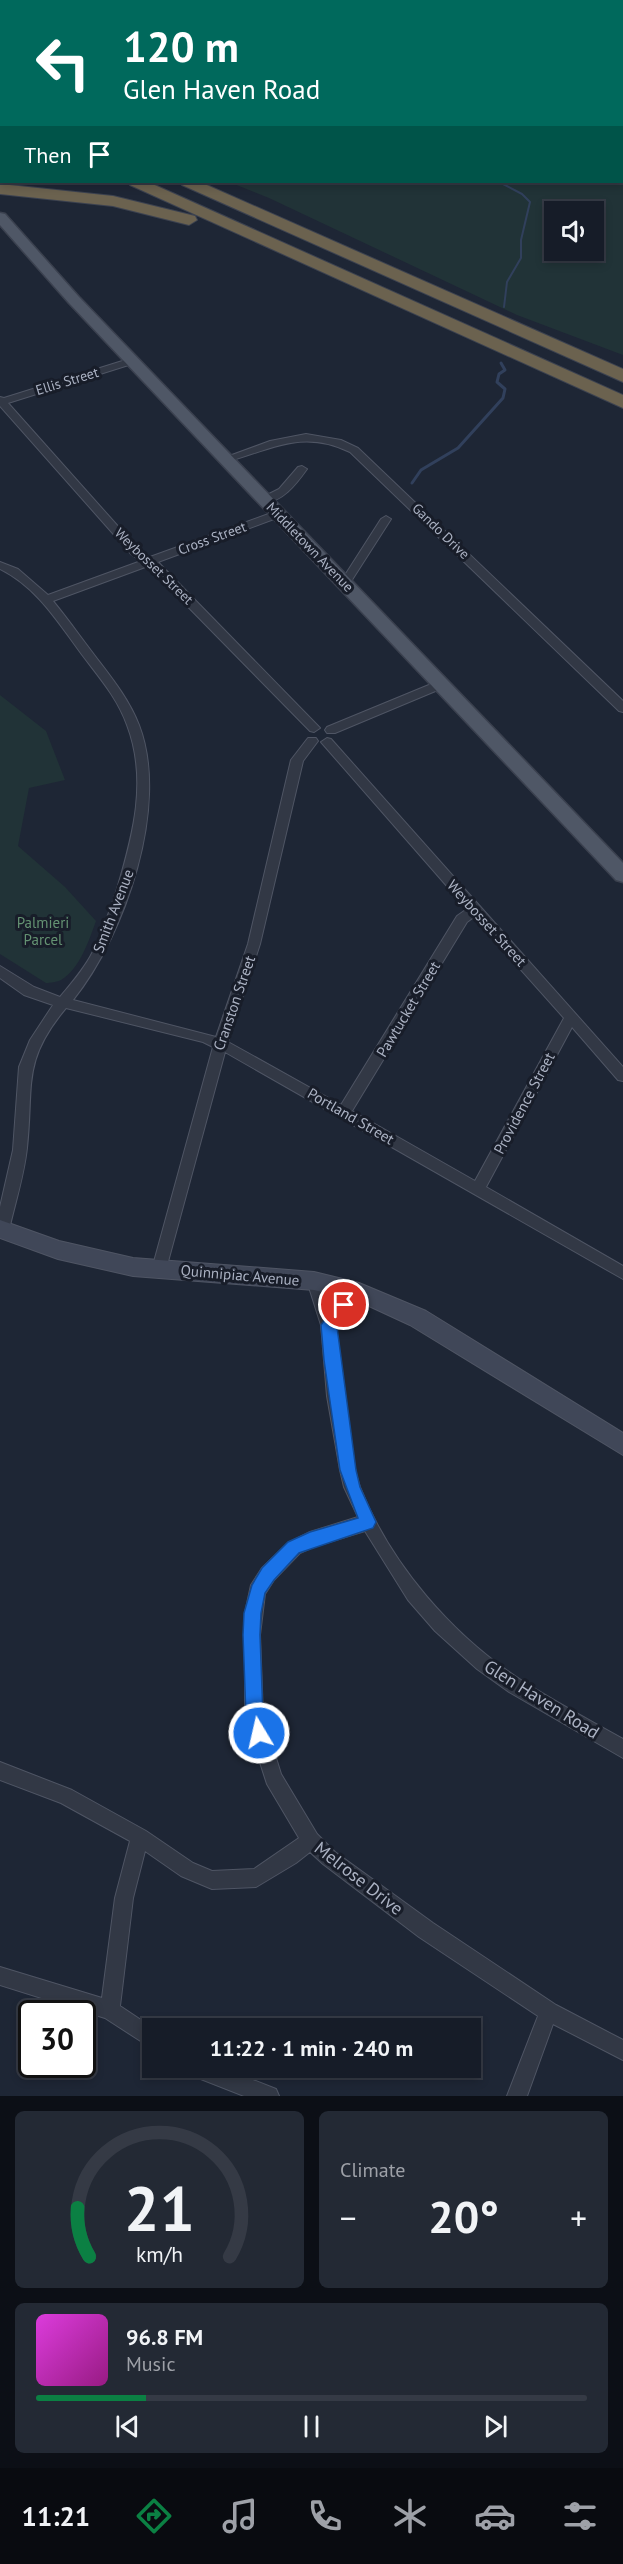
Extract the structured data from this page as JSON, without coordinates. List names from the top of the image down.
{
  "streets": {
    "main road": ["Middletown Avenue", "Quinnipiac Avenue"],
    "street": [
      "Ellis Street",
      "Gando Drive",
      "Cross Street",
      "Weybosset Street",
      "Smith Avenue",
      "Cranston Street",
      "Pawtucket Street",
      "Providence Street",
      "Portland Street",
      "Glen Haven Road",
      "Melrose Drive"
    ]
  },
  "crossings": [
    ["Ellis Street", "Middletown Avenue"],
    ["Ellis Street", "Weybosset Street"],
    ["Gando Drive", "Middletown Avenue"],
    ["Cross Street", "Middletown Avenue"],
    ["Cross Street", "Weybosset Street"],
    ["Cross Street", "Smith Avenue"],
    ["Weybosset Street", "Cranston Street"],
    ["Weybosset Street", "Pawtucket Street"],
    ["Weybosset Street", "Providence Street"],
    ["Smith Avenue", "Portland Street"],
    ["Smith Avenue", "Quinnipiac Avenue"],
    ["Cranston Street", "Portland Street"],
    ["Cranston Street", "Quinnipiac Avenue"],
    ["Pawtucket Street", "Portland Street"],
    ["Providence Street", "Portland Street"],
    ["Quinnipiac Avenue", "Glen Haven Road"],
    ["Glen Haven Road", "Melrose Drive"]
  ],
  "parks": ["Palmieri Parcel"],
  "page": {
    "turn": ["120 m", "Glen Haven Road"],
    "then": "Then",
    "limit": "30",
    "trip": "11:22 · 1 min · 240 m",
    "tile": "Climate",
    "heat": ["−", "20°", "+"],
    "song": ["96.8 FM", "Music"],
    "tabs": "11:21",
    "gauge": ["21", "km/h"]
  }
}
